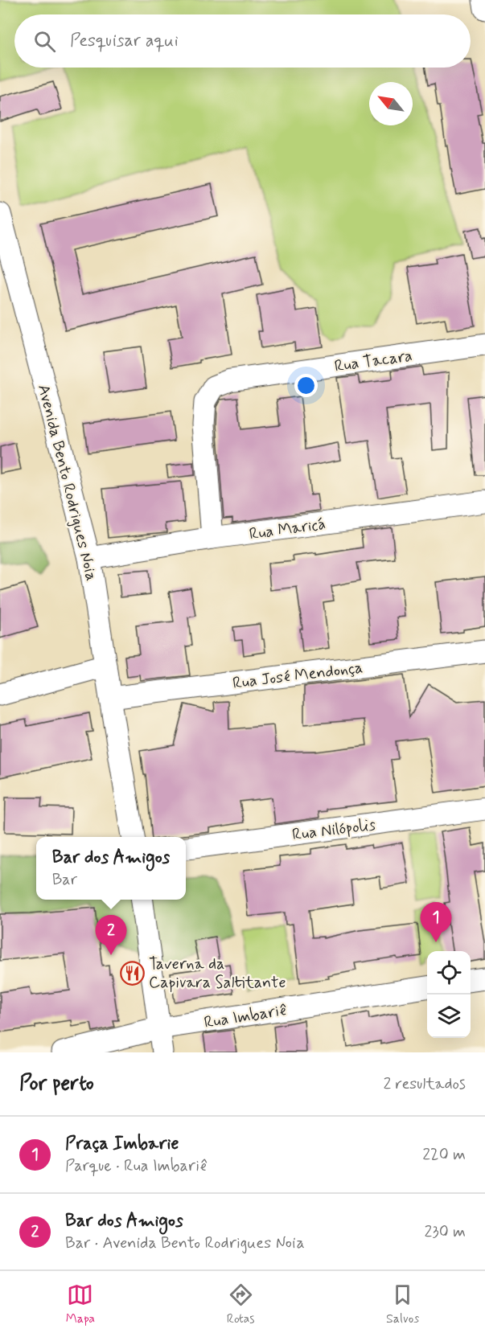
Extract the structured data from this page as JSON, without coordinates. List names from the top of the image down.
{
  "streets": {
    "street": [
      "Rua Tacara",
      "Avenida Bento Rodrigues Noia",
      "Rua Maricá",
      "Rua José Mendonça",
      "Rua Nilópolis",
      "Rua Imbariê"
    ]
  },
  "crossings": [
    ["Rua Tacara", "Rua Maricá"],
    ["Avenida Bento Rodrigues Noia", "Rua Maricá"],
    ["Avenida Bento Rodrigues Noia", "Rua José Mendonça"]
  ],
  "places": {
    "restaurant": ["Taverna da Capivara Saltitante"]
  },
  "north": "top left",
  "page": {
    "search": "Pesquisar aqui",
    "popup": ["Bar dos Amigos", "Bar"],
    "pins": ["1", "2"],
    "heading": ["Por perto", "2 resultados"],
    "list": [
      {
        "mark": "1",
        "name": "Praça Imbarie",
        "note": "Parque · Rua Imbariê",
        "value": "220 m"
      },
      {
        "mark": "2",
        "name": "Bar dos Amigos",
        "note": "Bar · Avenida Bento Rodrigues Noia",
        "value": "230 m"
      }
    ],
    "nav": ["Mapa", "Rotas", "Salvos"]
  }
}
